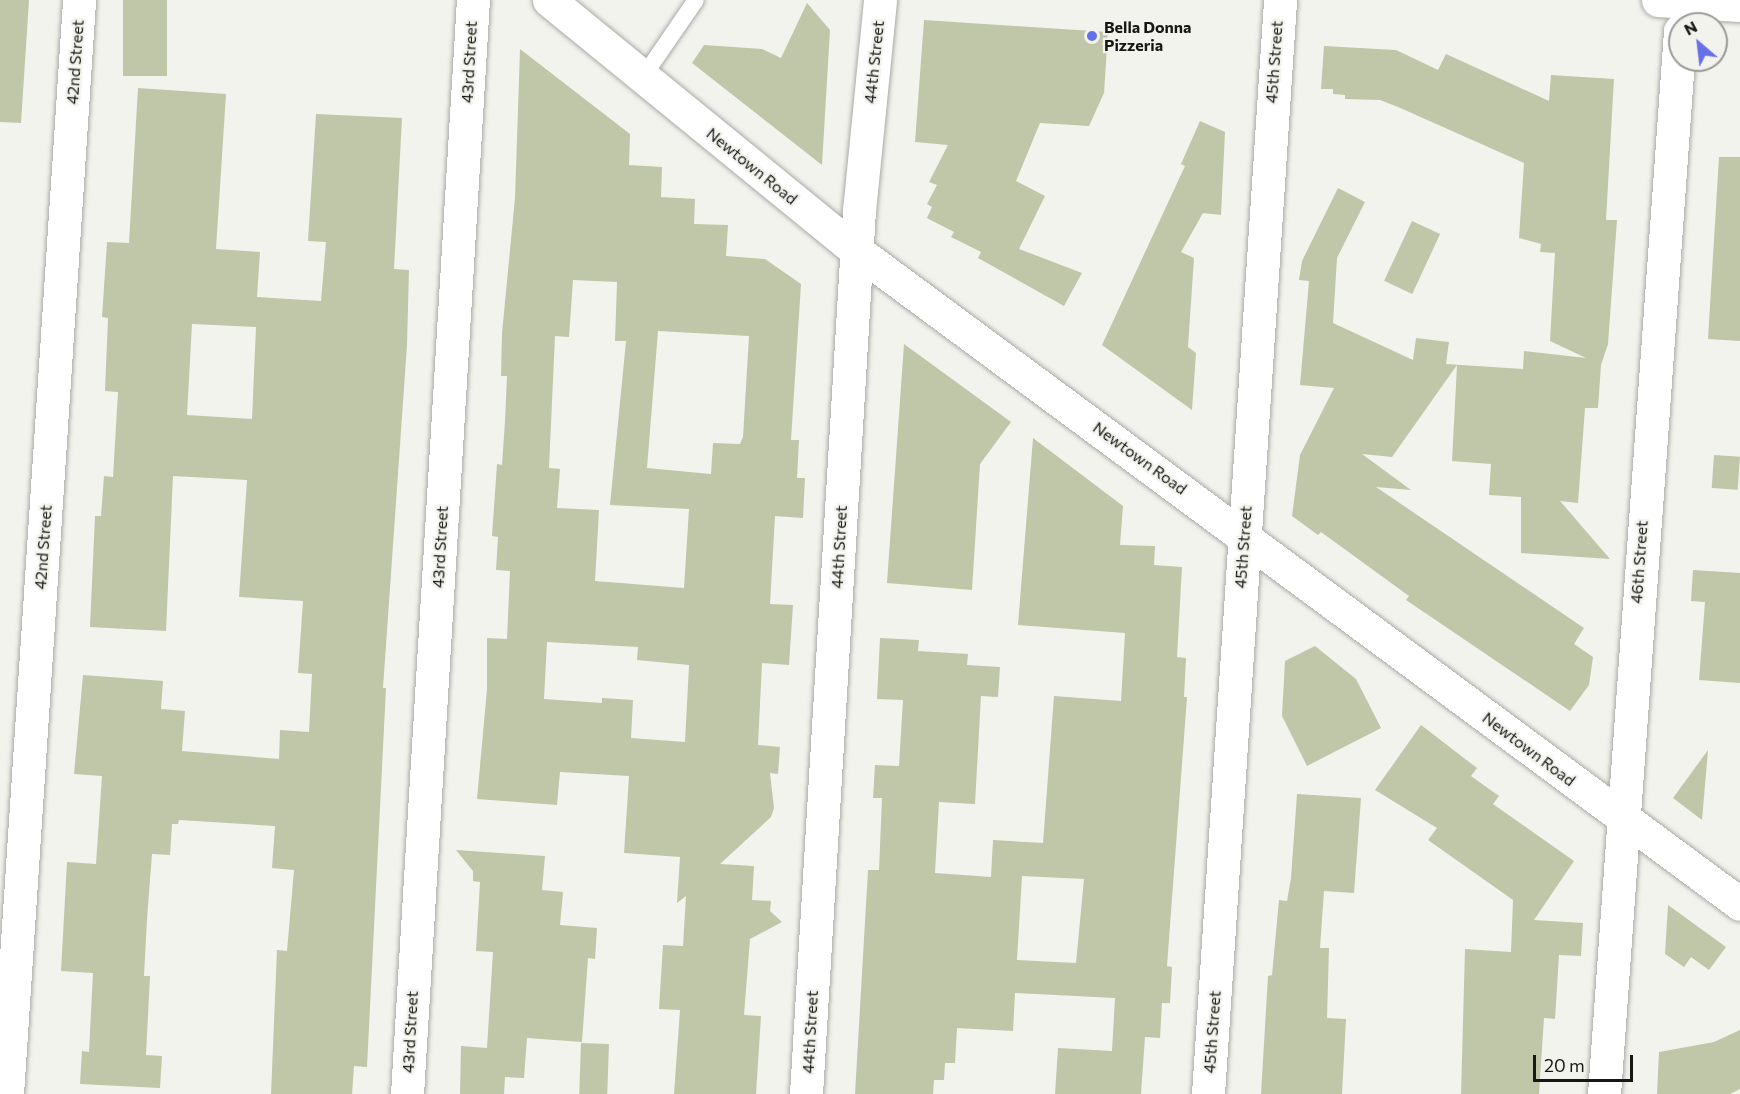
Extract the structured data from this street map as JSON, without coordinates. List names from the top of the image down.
{
  "streets": {
    "street": [
      "42nd Street",
      "43rd Street",
      "44th Street",
      "45th Street",
      "Newtown Road",
      "46th Street"
    ]
  },
  "crossings": [
    ["44th Street", "Newtown Road"],
    ["45th Street", "Newtown Road"],
    ["Newtown Road", "46th Street"]
  ],
  "places": ["Bella Donna Pizzeria"],
  "scale_bar": "20 m",
  "north": "top left"
}
